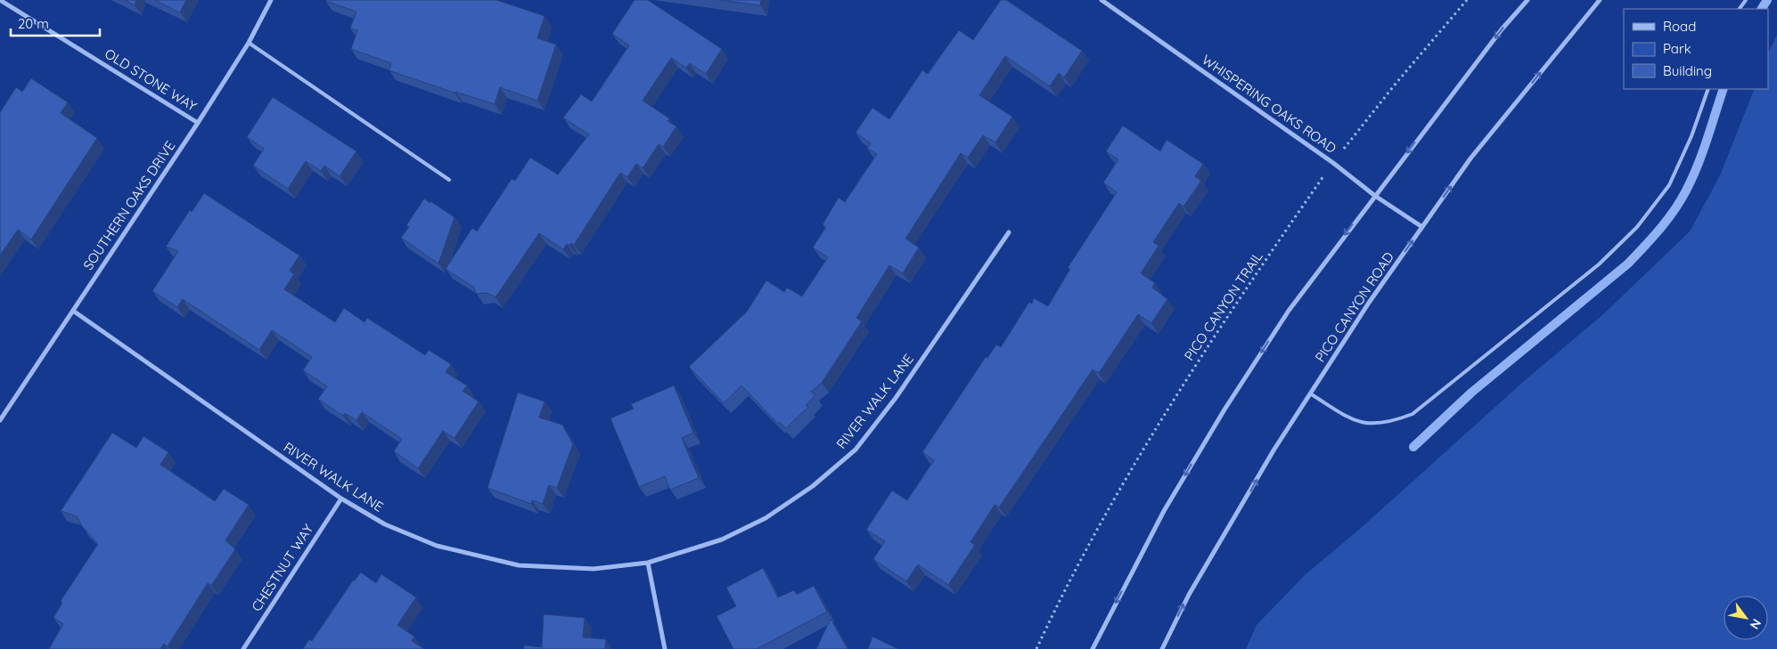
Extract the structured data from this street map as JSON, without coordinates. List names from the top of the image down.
{
  "streets": {
    "street": [
      "OLD STONE WAY",
      "WHISPERING OAKS ROAD",
      "SOUTHERN OAKS DRIVE",
      "PICO CANYON ROAD",
      "RIVER WALK LANE",
      "CHESTNUT WAY"
    ],
    "path": ["PICO CANYON TRAIL"]
  },
  "crossings": [
    ["OLD STONE WAY", "SOUTHERN OAKS DRIVE"],
    ["WHISPERING OAKS ROAD", "PICO CANYON TRAIL"],
    ["WHISPERING OAKS ROAD", "PICO CANYON ROAD"],
    ["SOUTHERN OAKS DRIVE", "RIVER WALK LANE"],
    ["RIVER WALK LANE", "CHESTNUT WAY"]
  ],
  "one_way": ["PICO CANYON ROAD"],
  "legend": ["Road", "Park", "Building"],
  "scale_bar": "20 m",
  "north": "bottom right"
}
